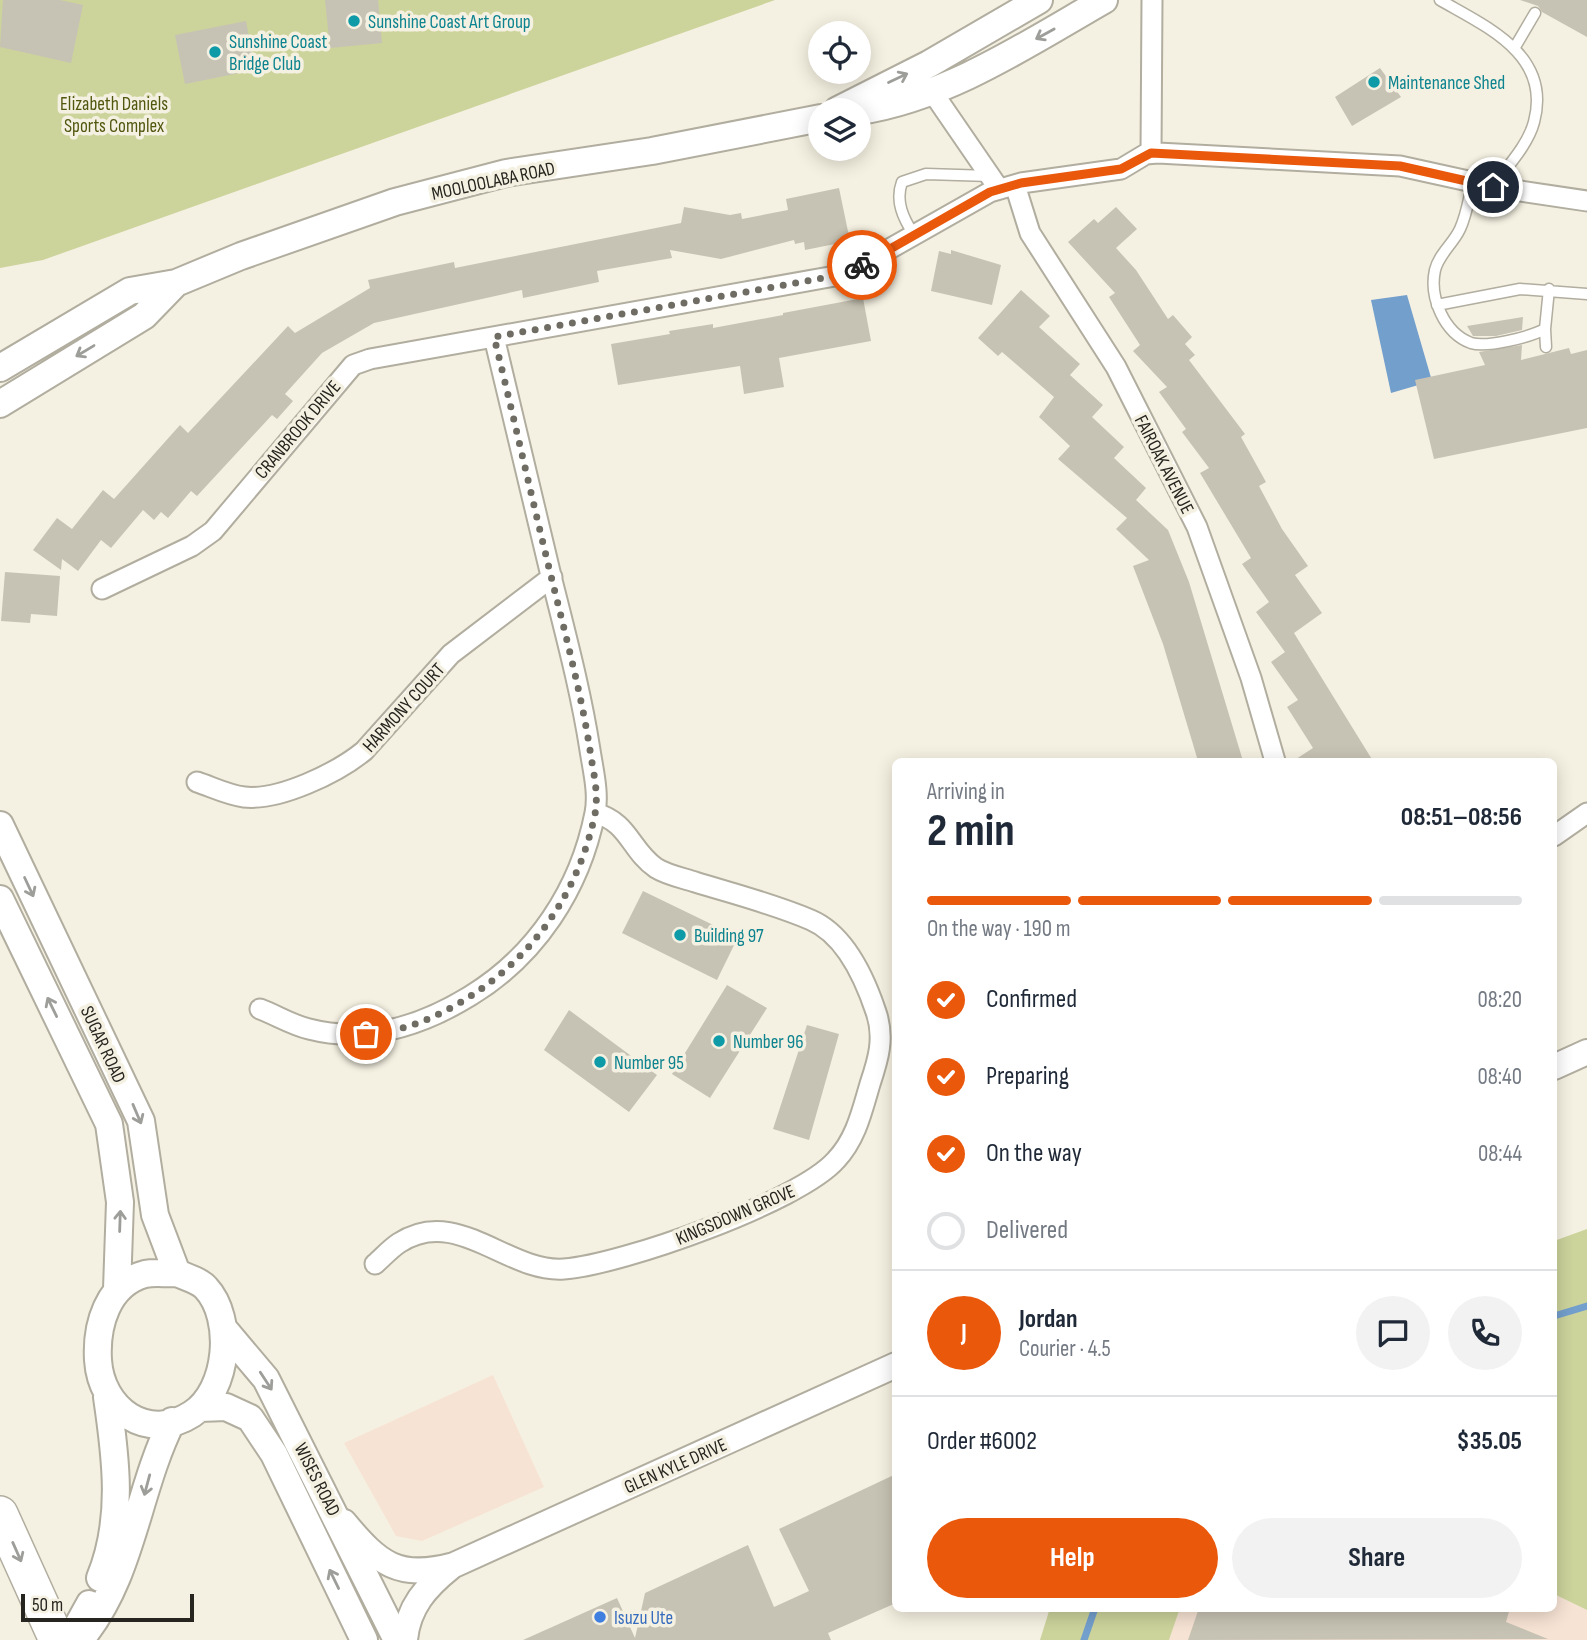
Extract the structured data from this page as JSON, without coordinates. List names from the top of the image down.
{
  "streets": {
    "main road": ["MOOLOOLABA ROAD", "SUGAR ROAD", "WISES ROAD"],
    "street": [
      "CRANBROOK DRIVE",
      "FAIROAK AVENUE",
      "HARMONY COURT",
      "KINGSDOWN GROVE",
      "GLEN KYLE DRIVE"
    ]
  },
  "crossings": [
    ["CRANBROOK DRIVE", "FAIROAK AVENUE"],
    ["SUGAR ROAD", "WISES ROAD"]
  ],
  "parks": ["Elizabeth Daniels Sports Complex"],
  "places": [
    "Sunshine Coast Art Group",
    "Sunshine Coast Bridge Club",
    "Maintenance Shed",
    "Building 97",
    "Number 96",
    "Number 95",
    "Isuzu Ute"
  ],
  "scale_bar": "50 m",
  "page": {
    "heading": ["2 min", "Arriving in", "08:51–08:56"],
    "panel": [
      "Jordan",
      "Courier · 4.5",
      "Order #6002",
      "$35.05"
    ],
    "bar": "On the way · 190 m",
    "list": [
      ["Confirmed", "08:20"],
      ["Preparing", "08:40"],
      ["On the way", "08:44"],
      "Delivered"
    ],
    "round": "J",
    "buttons": ["Help", "Share"],
    "scale": "50 m"
  }
}
